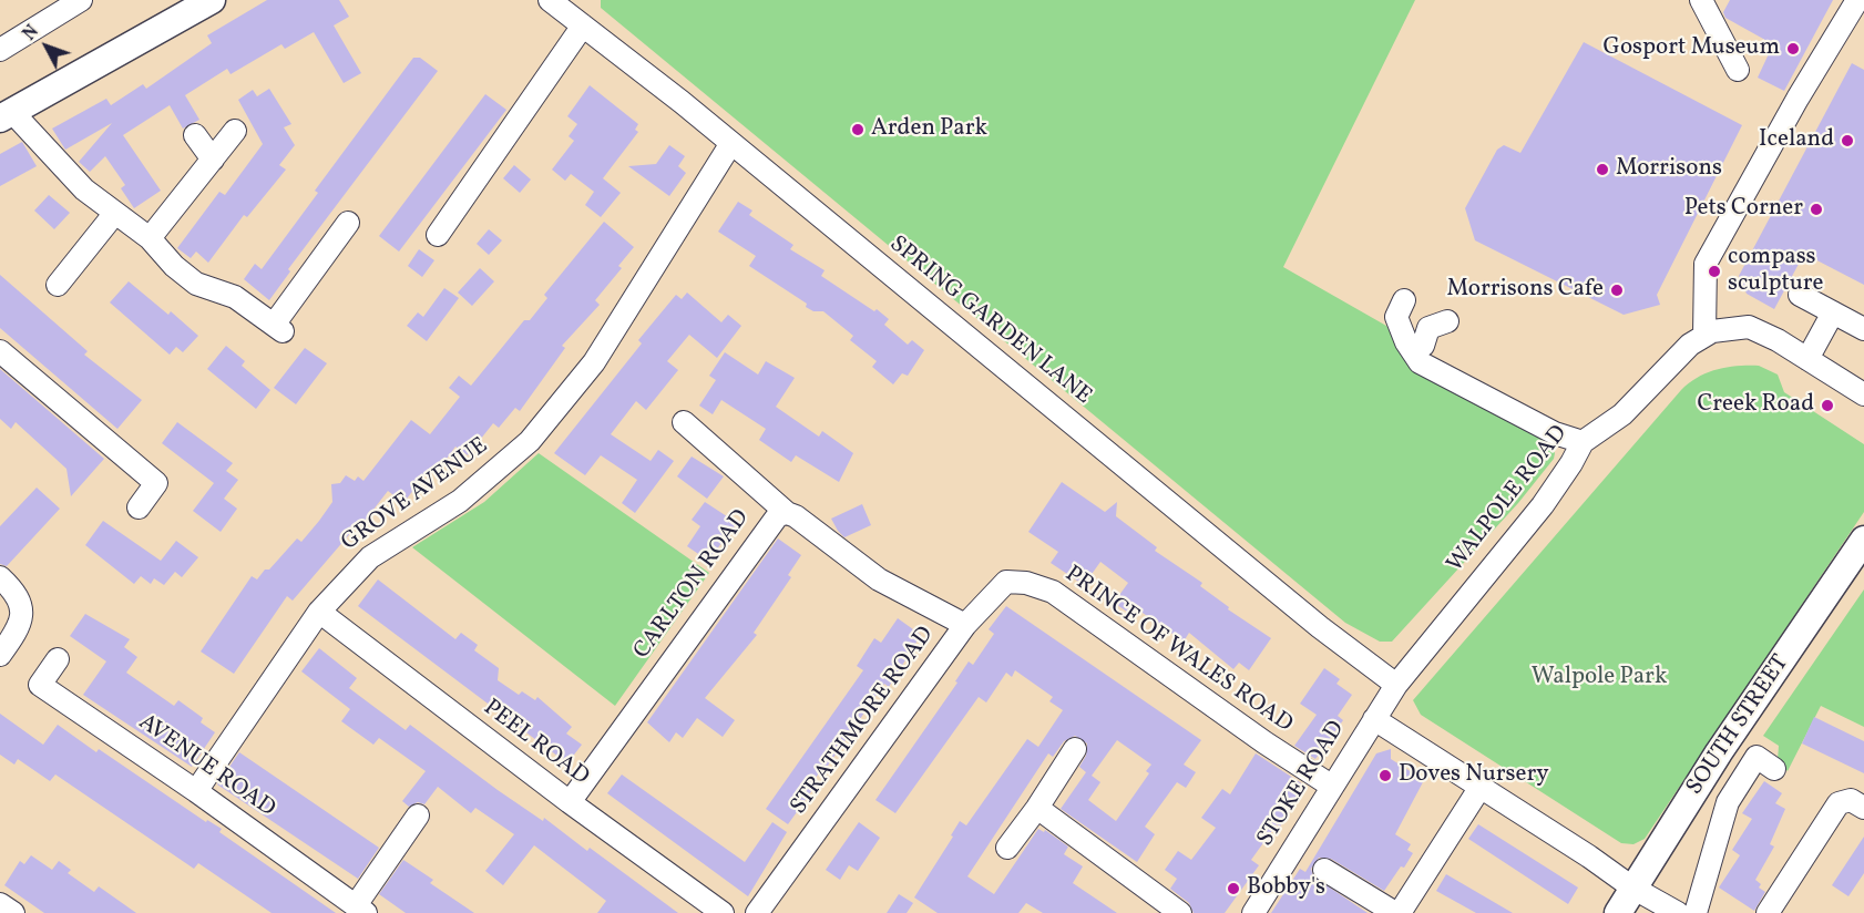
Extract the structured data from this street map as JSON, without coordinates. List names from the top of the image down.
{
  "streets": {
    "main road": ["SOUTH STREET"],
    "street": [
      "SPRING GARDEN LANE",
      "GROVE AVENUE",
      "WALPOLE ROAD",
      "CARLTON ROAD",
      "PRINCE OF WALES ROAD",
      "STRATHMORE ROAD",
      "PEEL ROAD",
      "AVENUE ROAD",
      "STOKE ROAD"
    ]
  },
  "crossings": [
    ["SPRING GARDEN LANE", "GROVE AVENUE"],
    ["SPRING GARDEN LANE", "WALPOLE ROAD"],
    ["SPRING GARDEN LANE", "STOKE ROAD"],
    ["GROVE AVENUE", "PEEL ROAD"],
    ["GROVE AVENUE", "AVENUE ROAD"],
    ["WALPOLE ROAD", "STOKE ROAD"],
    ["CARLTON ROAD", "STRATHMORE ROAD"],
    ["CARLTON ROAD", "PEEL ROAD"],
    ["PRINCE OF WALES ROAD", "STRATHMORE ROAD"],
    ["PRINCE OF WALES ROAD", "STOKE ROAD"]
  ],
  "parks": ["Walpole Park"],
  "places": [
    "Gosport Museum",
    "Arden Park",
    "Iceland",
    "Morrisons",
    "Pets Corner",
    "compass sculpture",
    "Morrisons Cafe",
    "Creek Road",
    "Doves Nursery",
    "Bobby's"
  ],
  "north": "top left"
}
